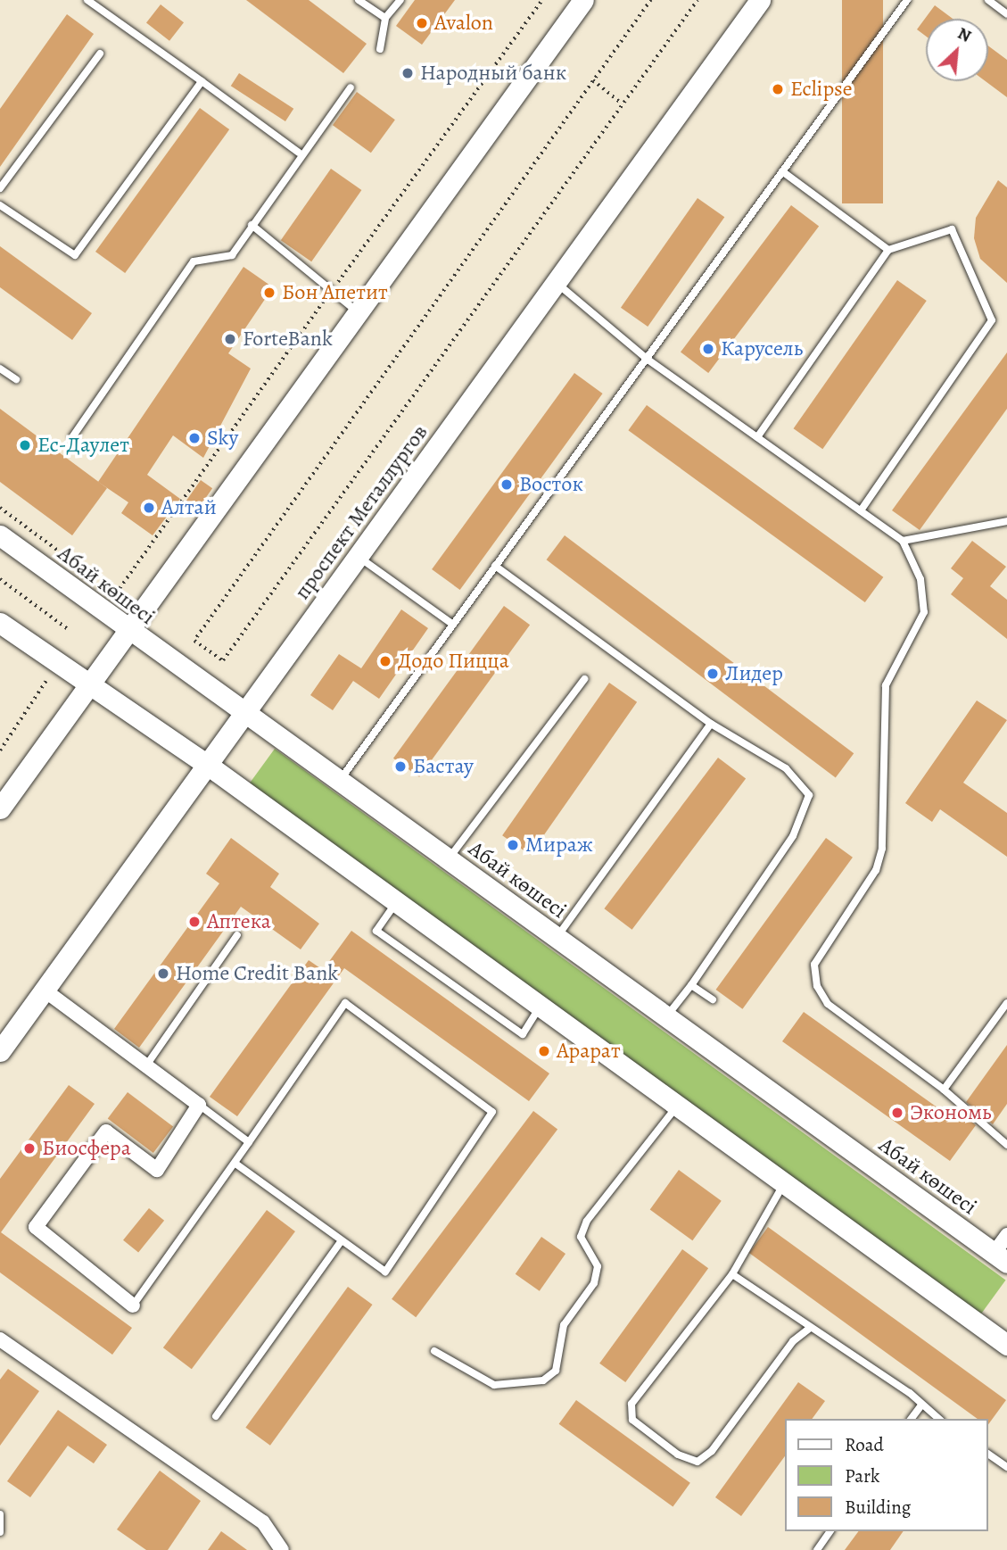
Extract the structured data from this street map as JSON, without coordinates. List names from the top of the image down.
{
  "streets": {
    "street": ["проспект Металлургов", "Абай көшесі"]
  },
  "crossings": [
    ["проспект Металлургов", "Абай көшесі"]
  ],
  "places": [
    "Avalon",
    "Народный банк",
    "Eclipse",
    "Бон Апетит",
    "ForteBank",
    "Карусель",
    "Sky",
    "Ес-Даулет",
    "Восток",
    "Алтай",
    "Додо Пицца",
    "Лидер",
    "Бастау",
    "Мираж",
    "Аптека",
    "Home Credit Bank",
    "Арарат",
    "Экономь",
    "Биосфера"
  ],
  "legend": ["Road", "Park", "Building"],
  "north": "top right"
}
